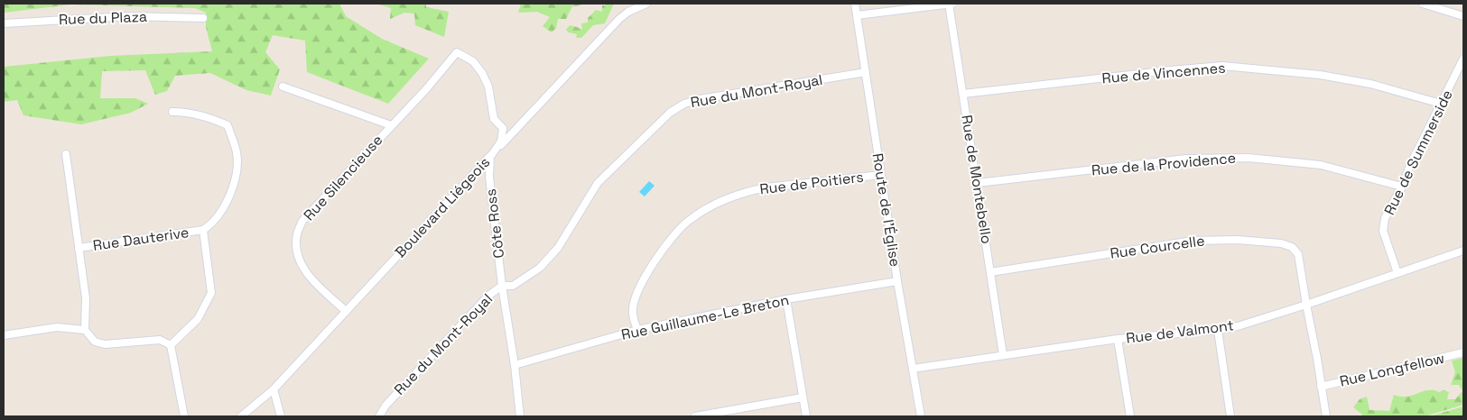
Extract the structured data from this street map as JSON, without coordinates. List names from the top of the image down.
{
  "streets": {
    "street": [
      "Rue du Plaza",
      "Rue de Vincennes",
      "Rue du Mont-Royal",
      "Rue de Summerside",
      "Rue de la Providence",
      "Rue Silencieuse",
      "Rue de Montebello",
      "Rue de Poitiers",
      "Boulevard Liégeois",
      "Route de l'Église",
      "Côte Ross",
      "Rue Dauterive",
      "Rue Courcelle",
      "Rue Guillaume-Le Breton",
      "Rue de Valmont",
      "Rue Longfellow"
    ]
  },
  "crossings": [
    ["Rue de Vincennes", "Rue de Summerside"],
    ["Rue de Vincennes", "Rue de Montebello"],
    ["Rue du Mont-Royal", "Route de l'Église"],
    ["Rue du Mont-Royal", "Côte Ross"],
    ["Rue de Summerside", "Rue de la Providence"],
    ["Rue de Summerside", "Rue de Valmont"],
    ["Rue de la Providence", "Rue de Montebello"],
    ["Rue Silencieuse", "Boulevard Liégeois"],
    ["Rue Silencieuse", "Côte Ross"],
    ["Rue de Montebello", "Rue Courcelle"],
    ["Rue de Montebello", "Rue de Valmont"],
    ["Rue de Poitiers", "Route de l'Église"],
    ["Rue de Poitiers", "Rue Guillaume-Le Breton"],
    ["Boulevard Liégeois", "Côte Ross"],
    ["Route de l'Église", "Rue Guillaume-Le Breton"],
    ["Route de l'Église", "Rue de Valmont"],
    ["Côte Ross", "Rue Guillaume-Le Breton"],
    ["Rue Courcelle", "Rue de Valmont"],
    ["Rue Courcelle", "Rue Longfellow"]
  ]
}
